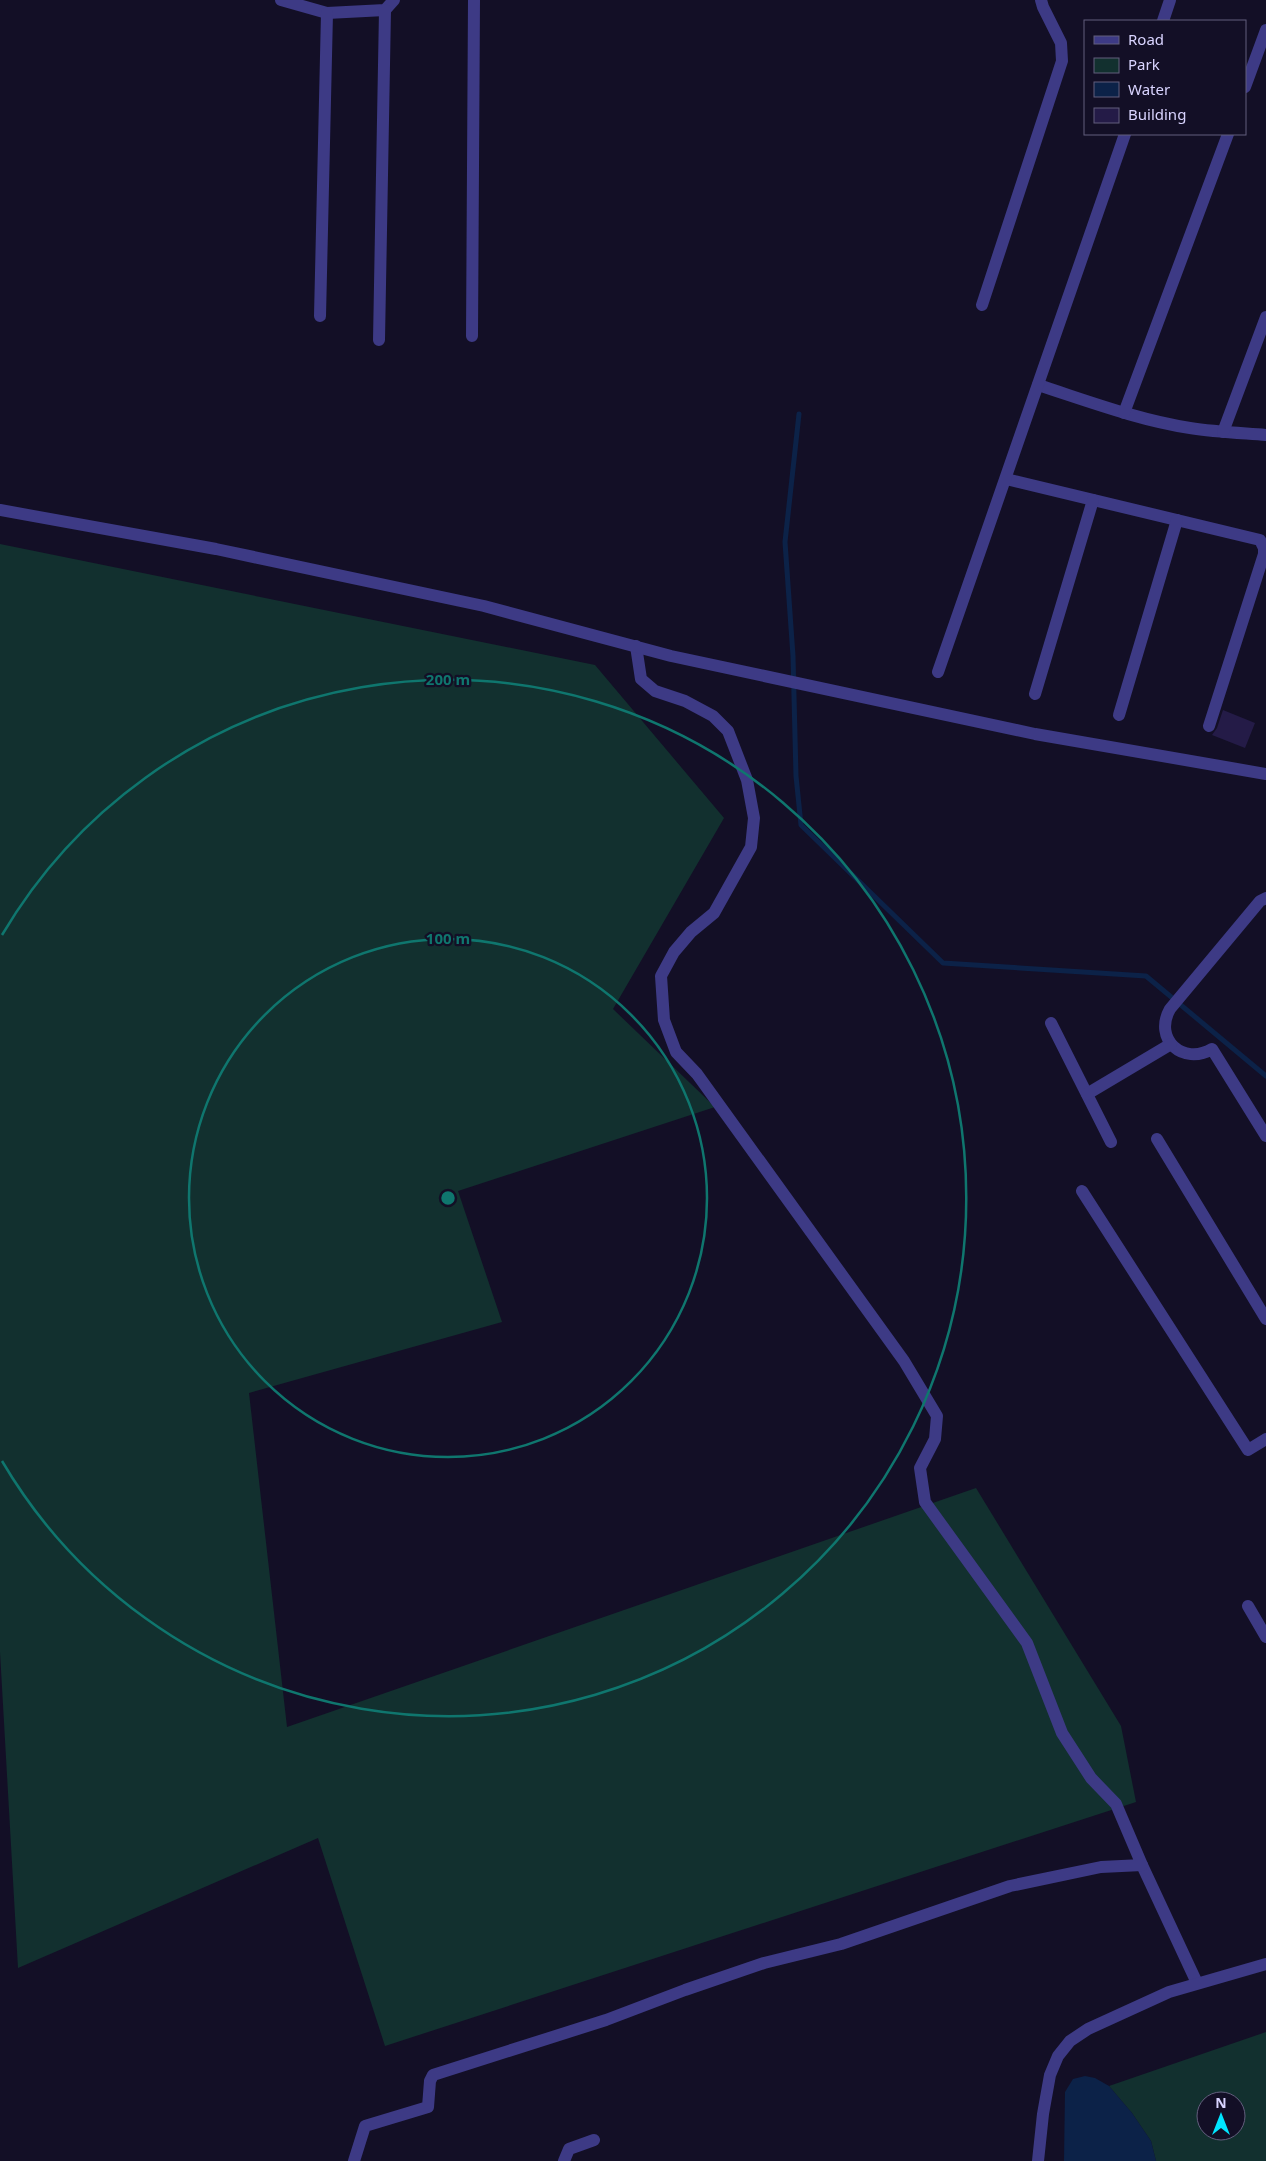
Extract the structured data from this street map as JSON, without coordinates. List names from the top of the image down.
{
  "legend": [
    "Road",
    "Park",
    "Water",
    "Building"
  ],
  "north": "top",
  "rings": ["200 m", "100 m"]
}
